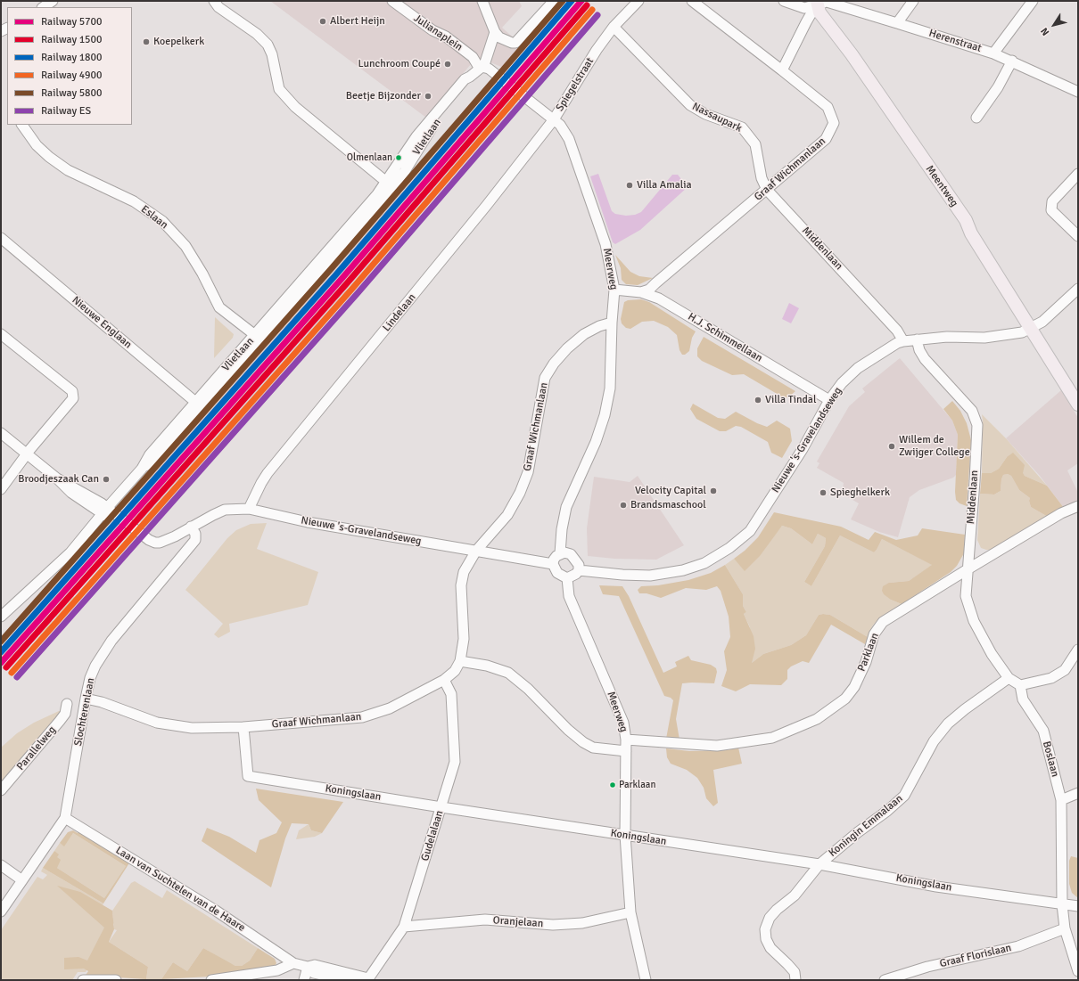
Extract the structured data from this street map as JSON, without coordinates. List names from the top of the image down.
{
  "streets": {
    "main road": ["Meentweg"],
    "street": [
      "Julianaplein",
      "Herenstraat",
      "Spiegelstraat",
      "Nassaupark",
      "Vlietlaan",
      "Graaf Wichmanlaan",
      "Eslaan",
      "Middenlaan",
      "Meerweg",
      "Lindelaan",
      "Nieuwe Englaan",
      "H.J. Schimmellaan",
      "Nieuwe 's-Gravelandseweg",
      "Parklaan",
      "Slochterenlaan",
      "Parallelweg",
      "Boslaan",
      "Koningslaan",
      "Koningin Emmalaan",
      "Gudelalaan",
      "Laan van Suchtelen van de Haare",
      "Oranjelaan",
      "Graaf Florislaan"
    ]
  },
  "crossings": [
    ["Julianaplein", "Vlietlaan"],
    ["Julianaplein", "Meerweg"],
    ["Herenstraat", "Meentweg"],
    ["Spiegelstraat", "Nassaupark"],
    ["Spiegelstraat", "Meerweg"],
    ["Spiegelstraat", "Lindelaan"],
    ["Nassaupark", "Graaf Wichmanlaan"],
    ["Nassaupark", "Middenlaan"],
    ["Vlietlaan", "Eslaan"],
    ["Vlietlaan", "Meerweg"],
    ["Vlietlaan", "Nieuwe Englaan"],
    ["Vlietlaan", "Nieuwe 's-Gravelandseweg"],
    ["Graaf Wichmanlaan", "Middenlaan"],
    ["Graaf Wichmanlaan", "Meerweg"],
    ["Graaf Wichmanlaan", "H.J. Schimmellaan"],
    ["Graaf Wichmanlaan", "Nieuwe 's-Gravelandseweg"],
    ["Graaf Wichmanlaan", "Slochterenlaan"],
    ["Graaf Wichmanlaan", "Koningslaan"],
    ["Graaf Wichmanlaan", "Gudelalaan"],
    ["Meentweg", "Nieuwe 's-Gravelandseweg"],
    ["Middenlaan", "Nieuwe 's-Gravelandseweg"],
    ["Middenlaan", "Parklaan"],
    ["Meerweg", "Lindelaan"],
    ["Meerweg", "H.J. Schimmellaan"],
    ["Meerweg", "Nieuwe 's-Gravelandseweg"],
    ["Meerweg", "Parklaan"],
    ["Meerweg", "Koningslaan"],
    ["Meerweg", "Oranjelaan"],
    ["Lindelaan", "Nieuwe 's-Gravelandseweg"],
    ["H.J. Schimmellaan", "Nieuwe 's-Gravelandseweg"],
    ["Nieuwe 's-Gravelandseweg", "Slochterenlaan"],
    ["Slochterenlaan", "Laan van Suchtelen van de Haare"],
    ["Boslaan", "Koningslaan"],
    ["Boslaan", "Graaf Florislaan"],
    ["Koningslaan", "Koningin Emmalaan"],
    ["Koningslaan", "Gudelalaan"],
    ["Gudelalaan", "Oranjelaan"]
  ],
  "places": [
    "Albert Heijn",
    "Koepelkerk",
    "Lunchroom Coupé",
    "Beetje Bijzonder",
    "Olmenlaan",
    "Villa Amalia",
    "Villa Tindal",
    "Willem de Zwijger College",
    "Broodjeszaak Can",
    "Velocity Capital",
    "Spieghelkerk",
    "Brandsmaschool",
    "Parklaan"
  ],
  "lines": [
    "rail line 5700",
    "rail line 1800",
    "rail line 5800",
    "rail line 1500",
    "rail line 4900",
    "rail line ES"
  ],
  "legend": [
    "Railway 5700",
    "Railway 1500",
    "Railway 1800",
    "Railway 4900",
    "Railway 5800",
    "Railway ES"
  ],
  "north": "bottom left"
}
